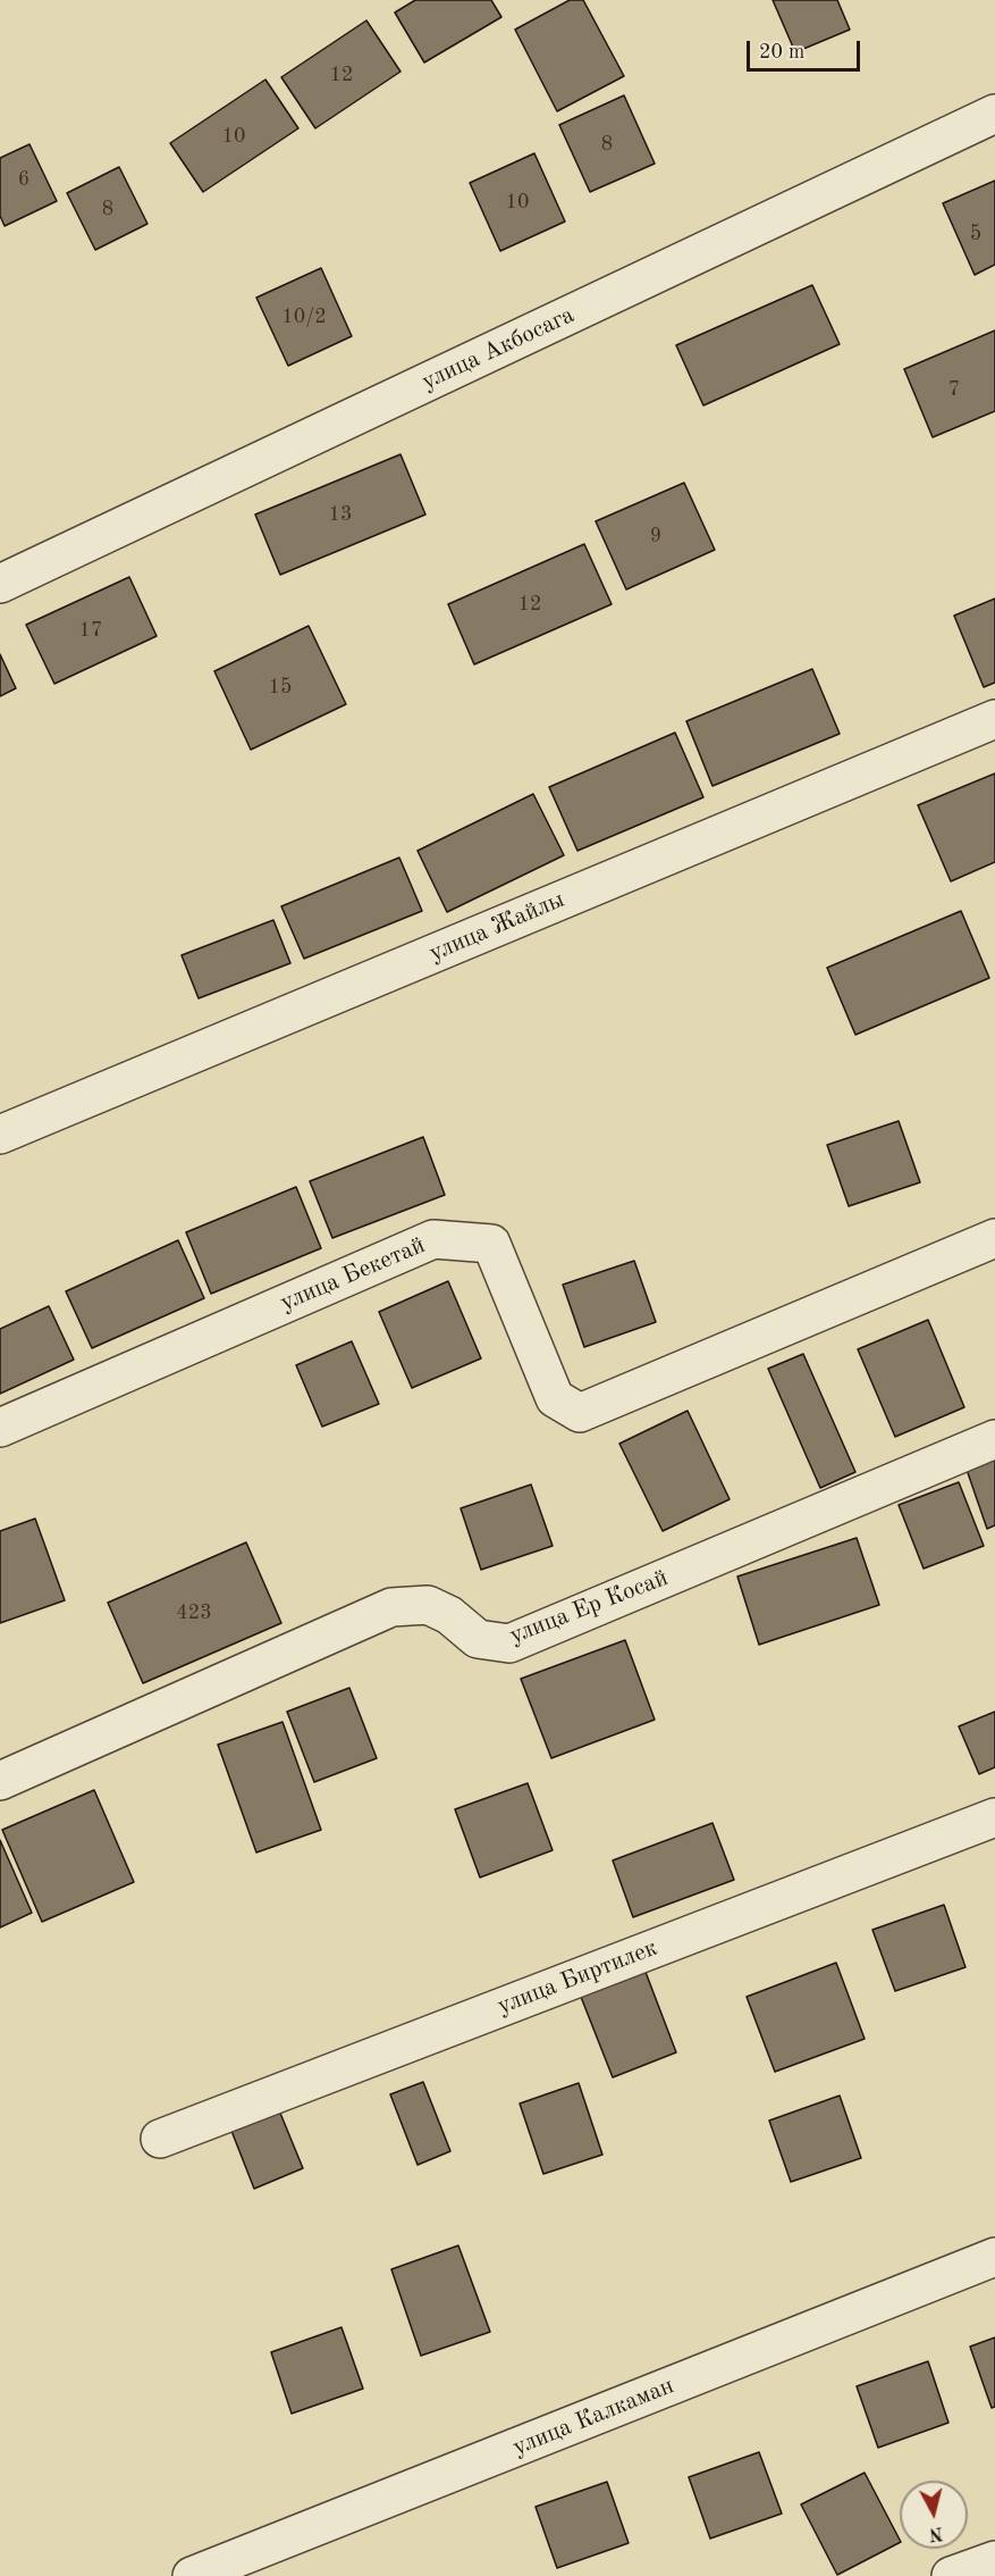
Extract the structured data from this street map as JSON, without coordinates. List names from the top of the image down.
{
  "streets": {
    "street": [
      "улица Акбосага",
      "улица Жайлы",
      "улица Бекетай",
      "улица Ер Косай",
      "улица Биртилек",
      "улица Калкаман"
    ]
  },
  "house_numbers": [
    "12",
    "10",
    "8",
    "6",
    "10",
    "8",
    "5",
    "10/2",
    "7",
    "13",
    "9",
    "12",
    "17",
    "15",
    "423"
  ],
  "scale_bar": "20 m",
  "north": "bottom"
}
